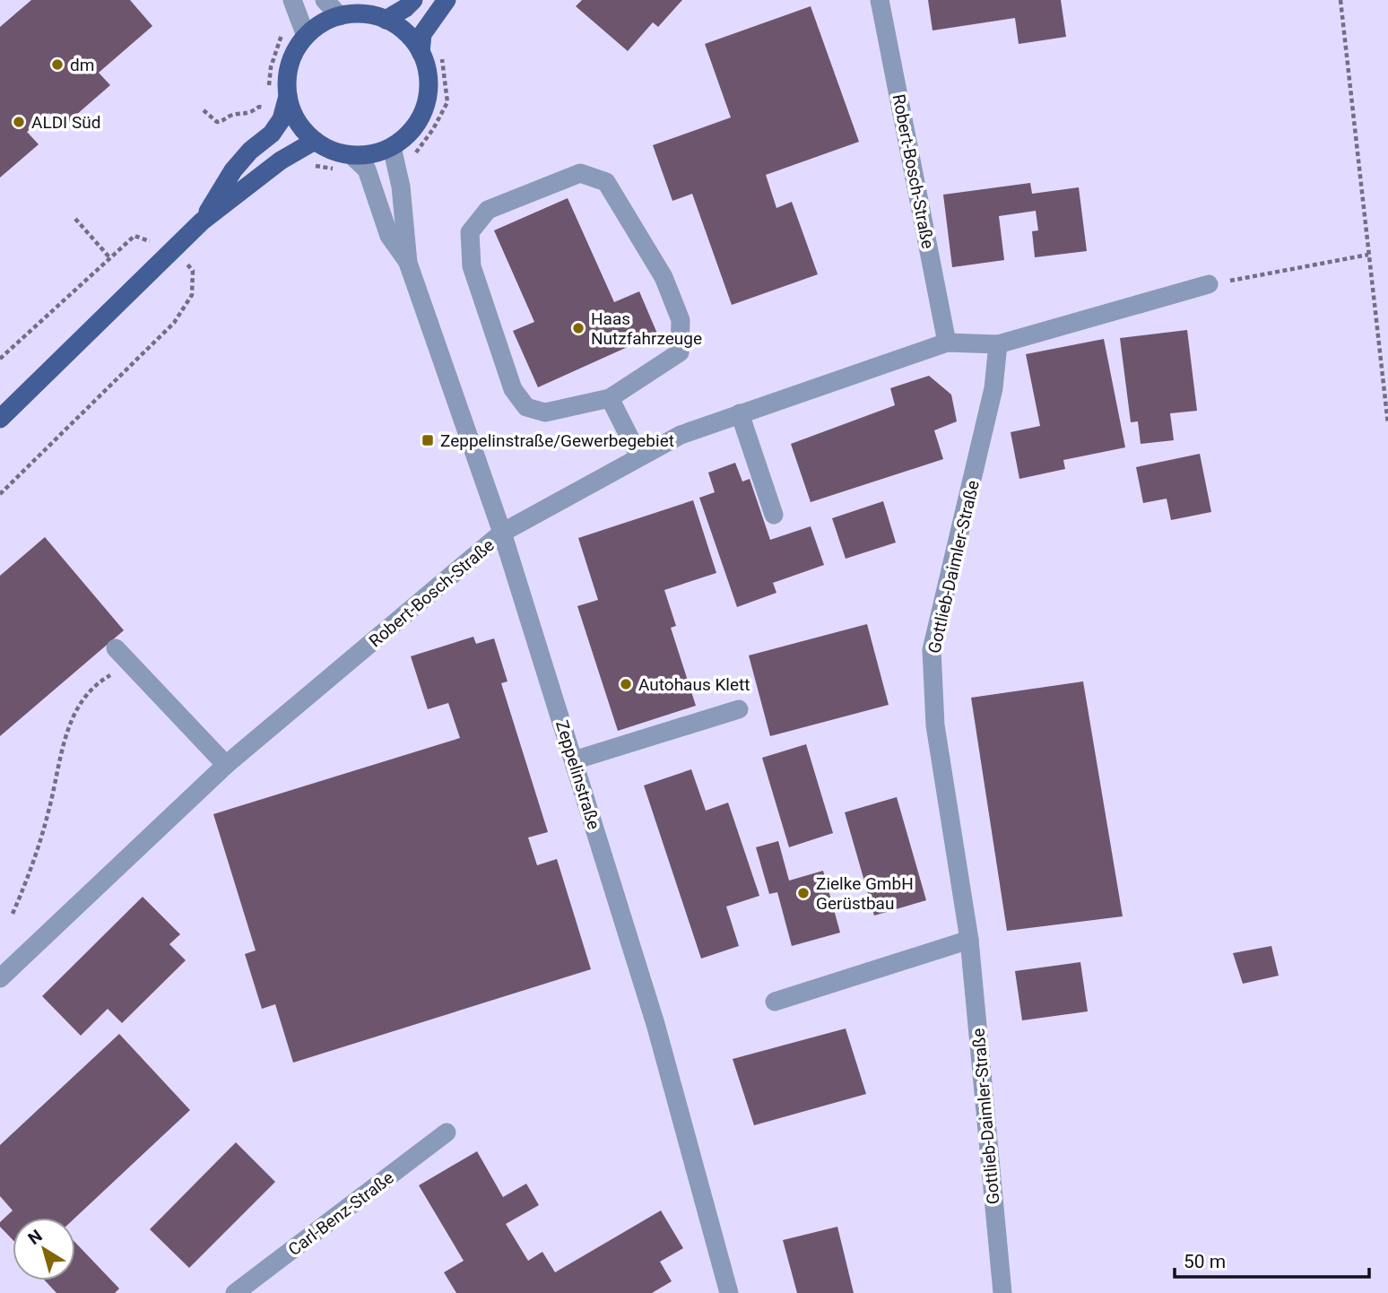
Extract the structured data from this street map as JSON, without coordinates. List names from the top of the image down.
{
  "streets": {
    "street": [
      "Robert-Bosch-Straße",
      "Gottlieb-Daimler-Straße",
      "Zeppelinstraße",
      "Carl-Benz-Straße"
    ]
  },
  "crossings": [
    ["Robert-Bosch-Straße", "Gottlieb-Daimler-Straße"],
    ["Robert-Bosch-Straße", "Zeppelinstraße"]
  ],
  "places": {
    "other": [
      "dm",
      "ALDI Süd",
      "Haas Nutzfahrzeuge",
      "Autohaus Klett",
      "Zielke GmbH Gerüstbau"
    ],
    "transit": ["Zeppelinstraße/Gewerbegebiet"]
  },
  "scale_bar": "50 m",
  "north": "top left"
}
